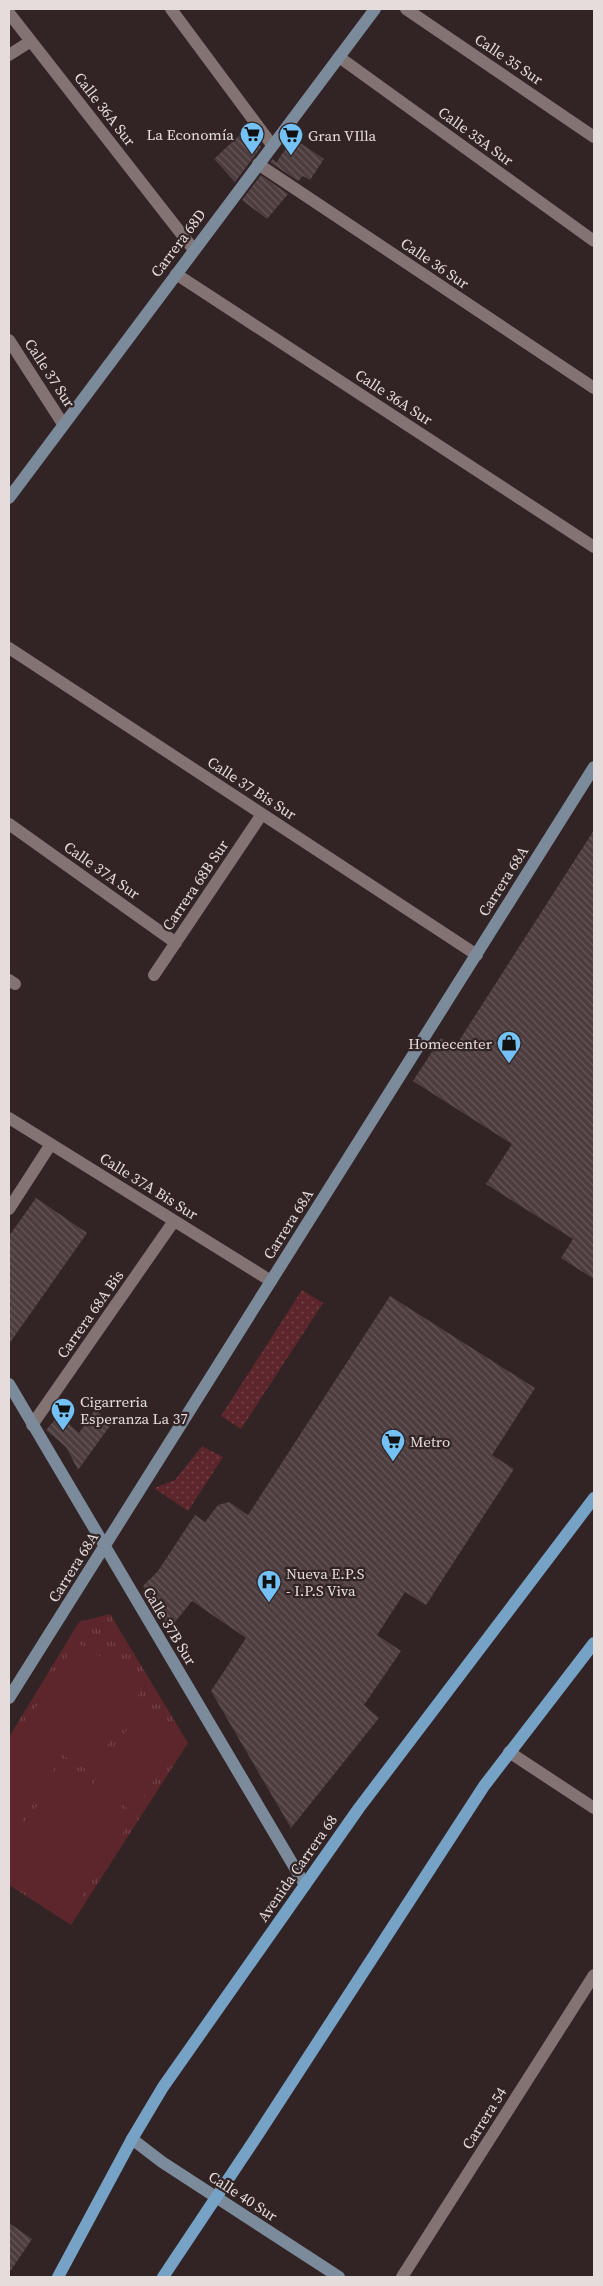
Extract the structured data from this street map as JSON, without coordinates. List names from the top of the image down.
{
  "streets": {
    "main road": ["Avenida Carrera 68"],
    "street": [
      "Calle 35 Sur",
      "Calle 36A Sur",
      "Calle 35A Sur",
      "Carrera 68D",
      "Calle 36 Sur",
      "Calle 37 Sur",
      "Calle 37 Bis Sur",
      "Calle 37A Sur",
      "Carrera 68A",
      "Carrera 68B Sur",
      "Calle 37A Bis Sur",
      "Carrera 68A Bis",
      "Calle 37B Sur",
      "Carrera 54",
      "Calle 40 Sur"
    ]
  },
  "crossings": [
    ["Calle 36A Sur", "Carrera 68D"],
    ["Calle 35A Sur", "Carrera 68D"],
    ["Carrera 68D", "Calle 36 Sur"],
    ["Carrera 68D", "Calle 37 Sur"],
    ["Calle 37 Bis Sur", "Carrera 68A"],
    ["Calle 37 Bis Sur", "Carrera 68B Sur"],
    ["Calle 37A Sur", "Carrera 68B Sur"],
    ["Carrera 68A", "Calle 37A Bis Sur"],
    ["Carrera 68A", "Calle 37B Sur"],
    ["Calle 37A Bis Sur", "Carrera 68A Bis"],
    ["Carrera 68A Bis", "Calle 37B Sur"],
    ["Calle 37B Sur", "Avenida Carrera 68"],
    ["Avenida Carrera 68", "Calle 40 Sur"]
  ],
  "places": {
    "supermarket": [
      "La Economía",
      "Gran VIlla",
      "Cigarreria Esperanza La 37",
      "Metro"
    ],
    "shop": ["Homecenter"],
    "hospital": ["Nueva E.P.S - I.P.S Viva"]
  }
}
